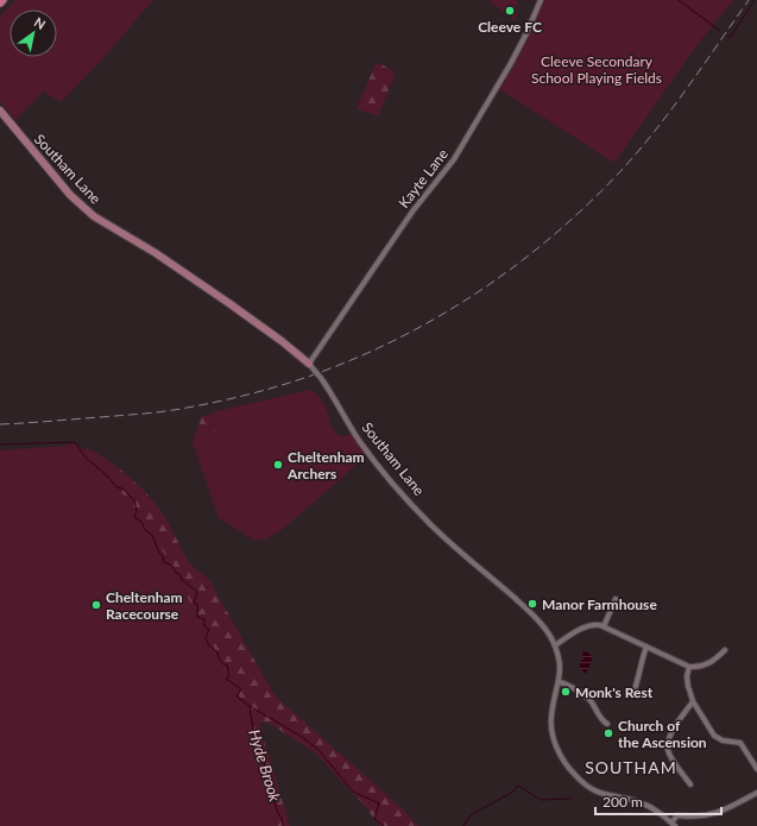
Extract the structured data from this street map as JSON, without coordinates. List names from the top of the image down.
{
  "streets": {
    "street": ["Southam Lane", "Kayte Lane"]
  },
  "crossings": [
    ["Southam Lane", "Kayte Lane"]
  ],
  "districts": ["SOUTHAM"],
  "water": ["Hyde Brook"],
  "parks": ["Cleeve Secondary School Playing Fields"],
  "places": [
    "Cleeve FC",
    "Cheltenham Archers",
    "Manor Farmhouse",
    "Cheltenham Racecourse",
    "Monk's Rest",
    "Church of the Ascension"
  ],
  "scale_bar": "200 m",
  "north": "top right"
}
